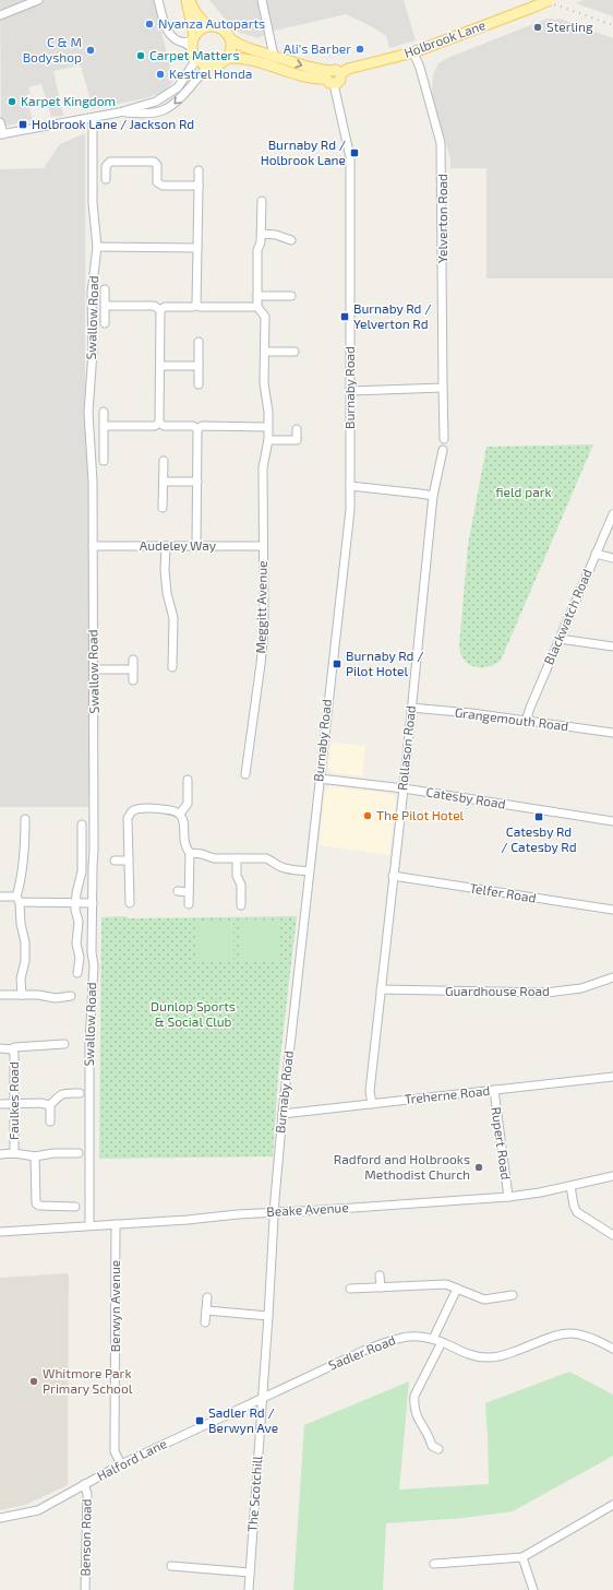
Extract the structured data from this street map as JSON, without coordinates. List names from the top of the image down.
{
  "streets": {
    "main road": ["Holbrook Lane"],
    "street": [
      "Yelverton Road",
      "Swallow Road",
      "Burnaby Road",
      "Audeley Way",
      "Meggitt Avenue",
      "Blackwatch Road",
      "Grangemouth Road",
      "Rollason Road",
      "Catesby Road",
      "Telfer Road",
      "Guardhouse Road",
      "Treherne Road",
      "Faulkes Road",
      "Rupert Road",
      "Beake Avenue",
      "Berwyn Avenue",
      "Sadler Road",
      "Halford Lane",
      "The Scotchill",
      "Benson Road"
    ]
  },
  "crossings": [
    ["Holbrook Lane", "Yelverton Road"],
    ["Holbrook Lane", "Burnaby Road"],
    ["Swallow Road", "Audeley Way"],
    ["Swallow Road", "Beake Avenue"],
    ["Burnaby Road", "Catesby Road"],
    ["Burnaby Road", "Treherne Road"],
    ["Burnaby Road", "Beake Avenue"],
    ["Burnaby Road", "Sadler Road"],
    ["Burnaby Road", "Halford Lane"],
    ["Burnaby Road", "The Scotchill"],
    ["Audeley Way", "Meggitt Avenue"],
    ["Blackwatch Road", "Grangemouth Road"],
    ["Grangemouth Road", "Rollason Road"],
    ["Rollason Road", "Catesby Road"],
    ["Rollason Road", "Telfer Road"],
    ["Rollason Road", "Guardhouse Road"],
    ["Rollason Road", "Treherne Road"],
    ["Treherne Road", "Rupert Road"],
    ["Rupert Road", "Beake Avenue"],
    ["Beake Avenue", "Berwyn Avenue"],
    ["Berwyn Avenue", "Halford Lane"],
    ["Sadler Road", "Halford Lane"],
    ["Sadler Road", "The Scotchill"],
    ["Halford Lane", "The Scotchill"],
    ["Halford Lane", "Benson Road"]
  ],
  "parks": ["field park", "Dunlop Sports & Social Club"],
  "places": {
    "other": [
      "Nyanza Autoparts",
      "Sterling",
      "Ali's Barber",
      "C & M Bodyshop",
      "Carpet Matters",
      "Kestrel Honda",
      "Karpet Kingdom",
      "The Pilot Hotel",
      "Radford and Holbrooks Methodist Church",
      "Whitmore Park Primary School"
    ],
    "transit": [
      "Holbrook Lane / Jackson Rd",
      "Burnaby Rd / Holbrook Lane",
      "Burnaby Rd / Yelverton Rd",
      "Burnaby Rd / Pilot Hotel",
      "Catesby Rd / Catesby Rd",
      "Sadler Rd / Berwyn Ave"
    ]
  }
}
